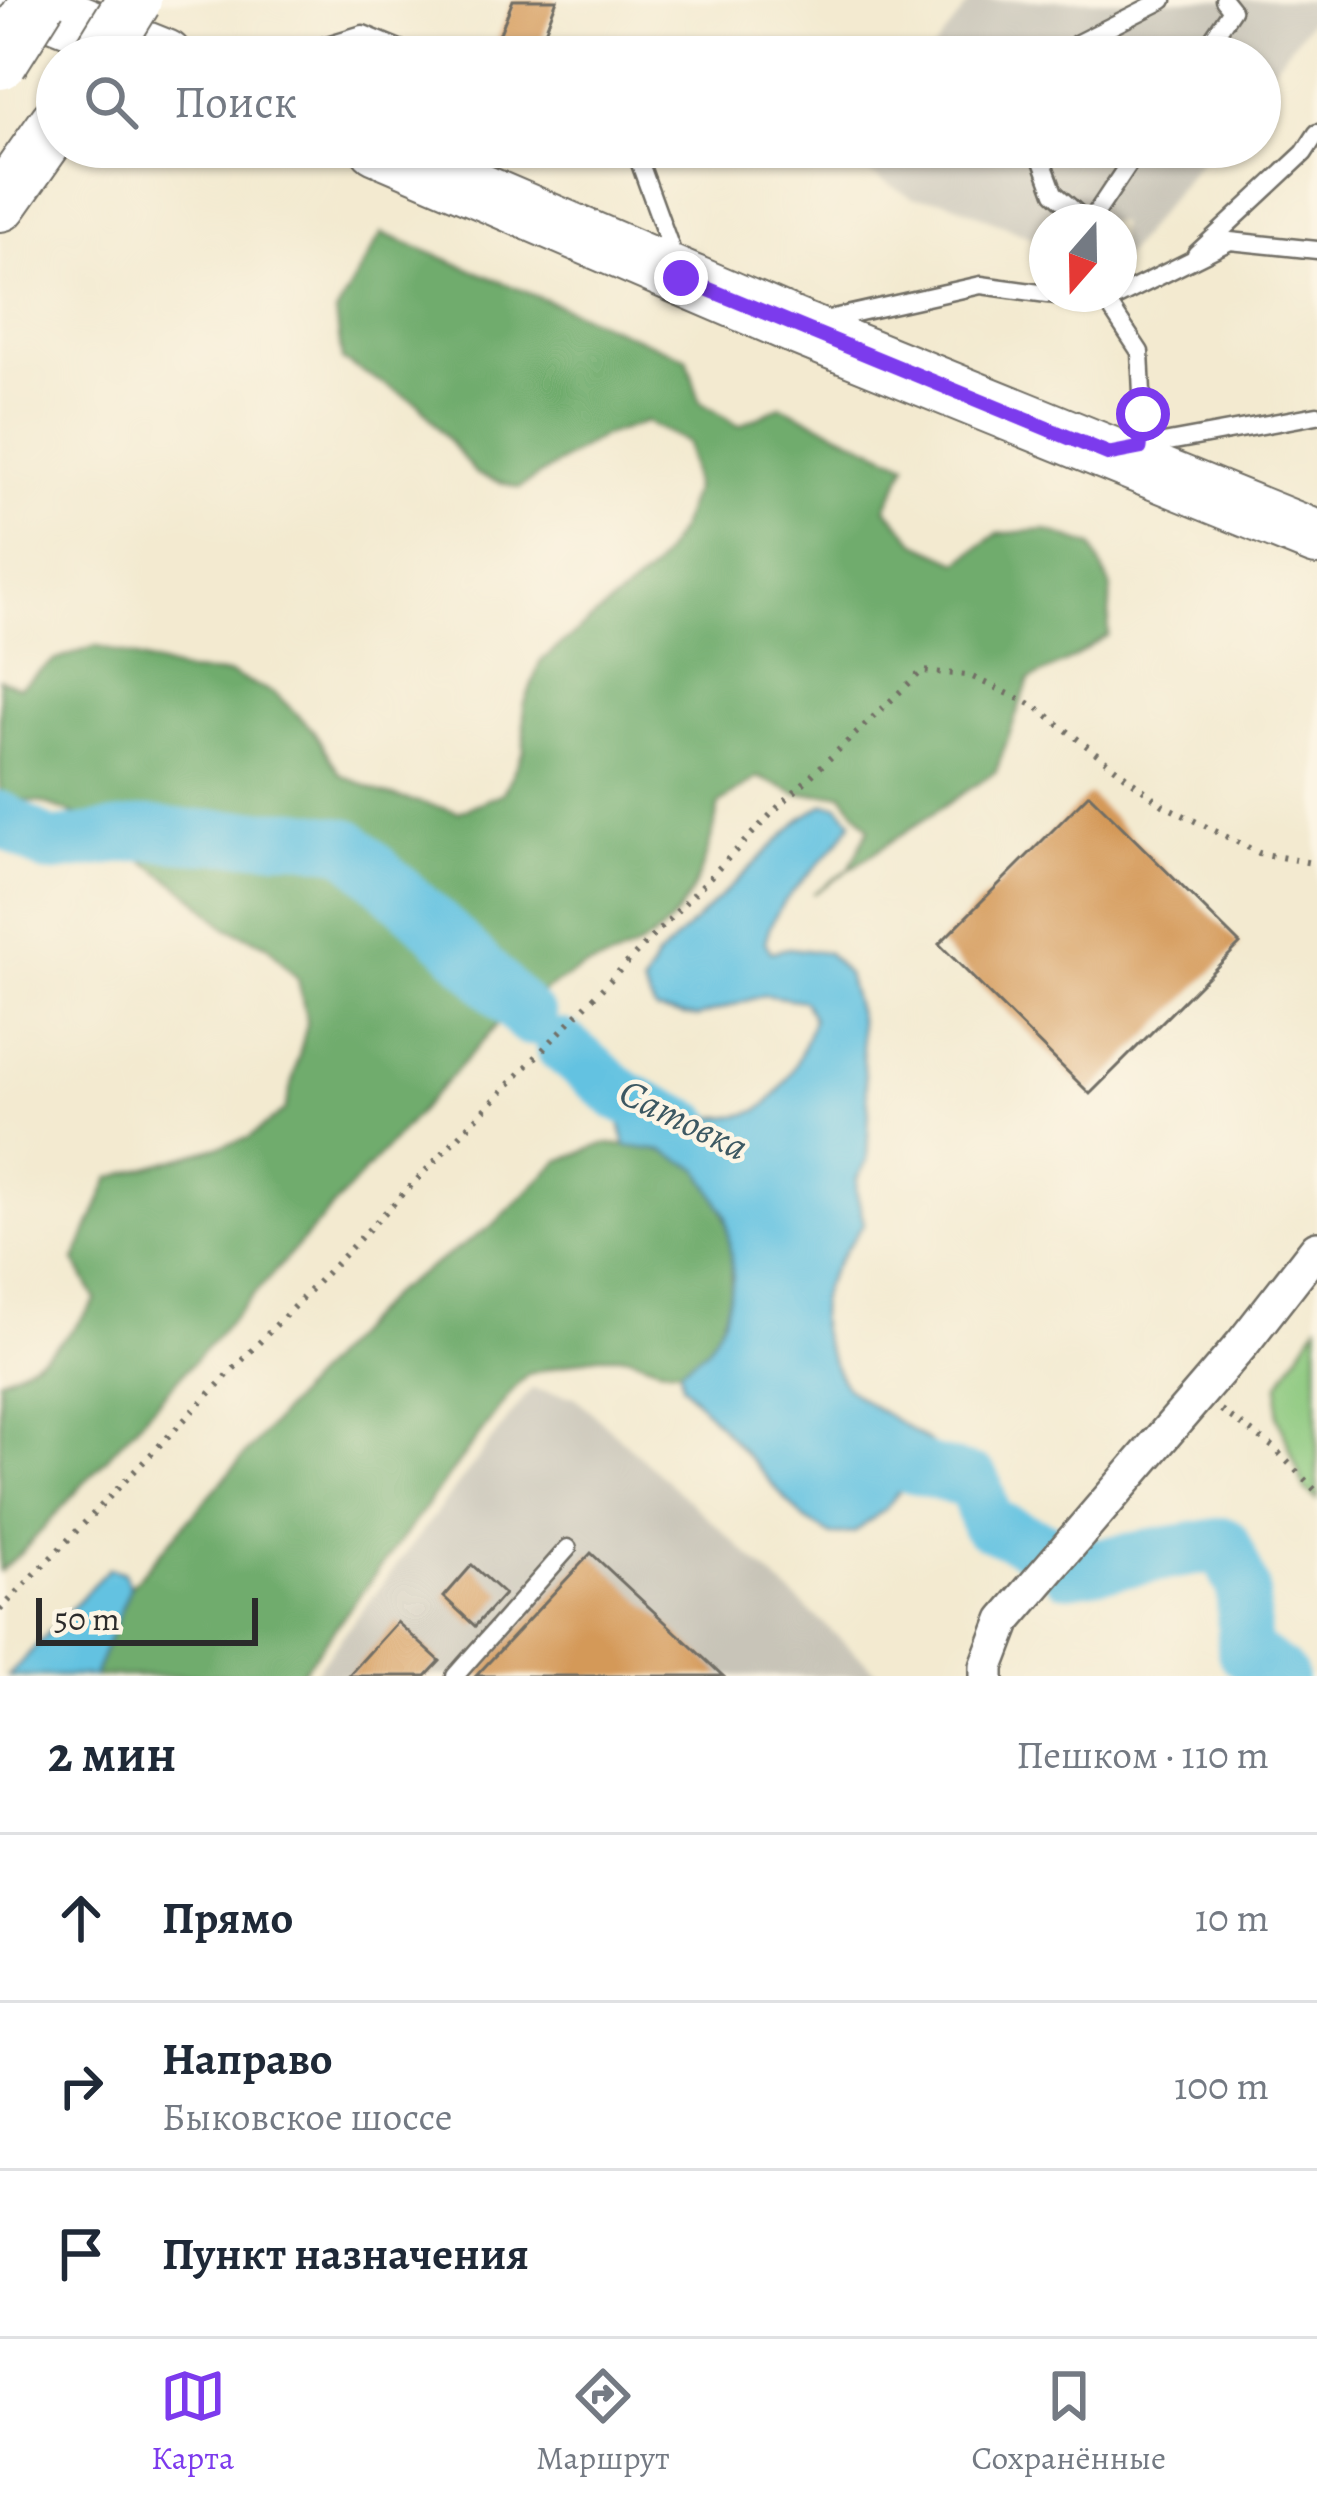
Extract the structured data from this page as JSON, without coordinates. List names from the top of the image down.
{
  "water": ["Сатовка"],
  "scale_bar": "50 m",
  "north": "bottom",
  "page": {
    "search": "Поиск",
    "scale": "50 m",
    "heading": ["2 мин", "Пешком · 110 m"],
    "list": [
      ["Прямо", "10 m"],
      ["Направо", "Быковское шоссе", "100 m"],
      "Пункт назначения"
    ],
    "nav": ["Карта", "Маршрут", "Сохранённые"]
  }
}
